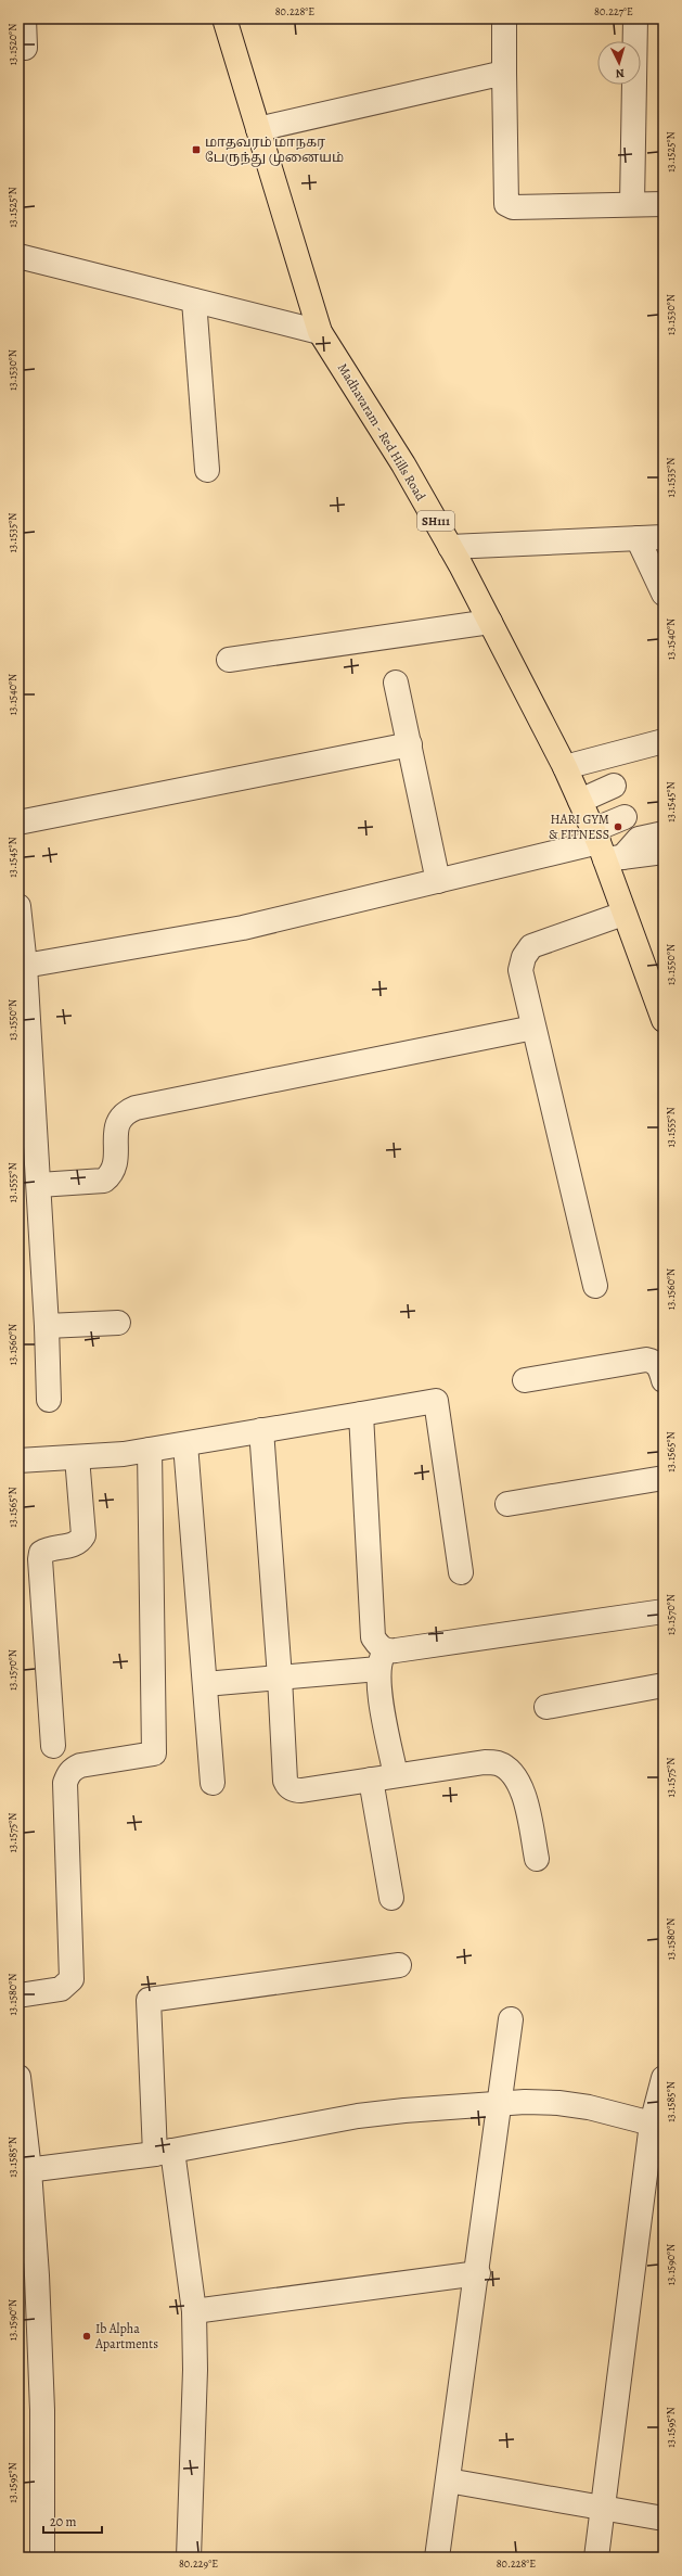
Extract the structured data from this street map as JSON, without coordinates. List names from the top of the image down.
{
  "streets": {
    "main road": ["Madhavaram - Red Hills Road", "SH111"]
  },
  "places": {
    "transit": ["மாதவரம் மாநகர பேருந்து முனையம்"],
    "other": ["HARI GYM & FITNESS", "Ib Alpha Apartments"]
  },
  "scale_bar": "20 m",
  "north": "bottom",
  "coordinates": [
    "80.228°E",
    "80.227°E",
    "13.1520°N",
    "13.1525°N",
    "13.1530°N",
    "13.1535°N",
    "13.1540°N",
    "13.1545°N",
    "13.1550°N",
    "13.1555°N",
    "13.1560°N",
    "13.1565°N",
    "13.1570°N",
    "13.1575°N",
    "13.1580°N",
    "13.1585°N",
    "13.1590°N",
    "13.1595°N",
    "80.229°E"
  ]
}
